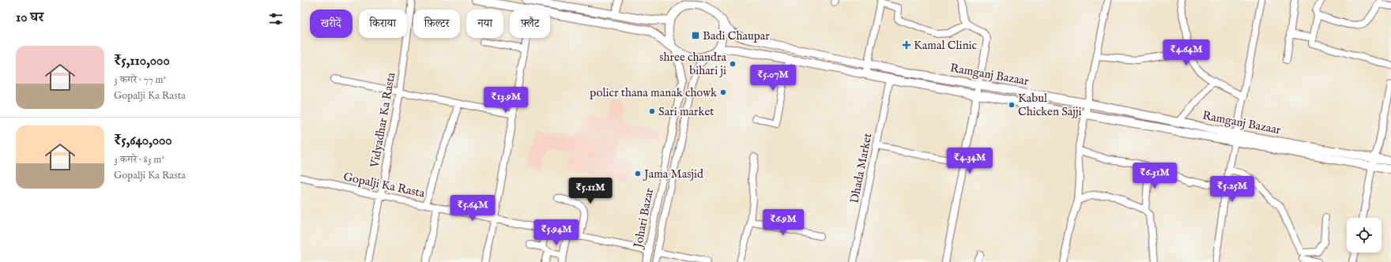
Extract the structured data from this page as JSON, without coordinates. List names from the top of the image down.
{
  "streets": {
    "main road": ["Ramganj Bazaar"],
    "street": [
      "Vidyadhar Ka Rasta",
      "Dhada Market",
      "Gopalji Ka Rasta",
      "Johari Bazar"
    ]
  },
  "crossings": [
    ["Ramganj Bazaar", "Dhada Market"],
    ["Ramganj Bazaar", "Johari Bazar"],
    ["Vidyadhar Ka Rasta", "Gopalji Ka Rasta"],
    ["Gopalji Ka Rasta", "Johari Bazar"]
  ],
  "places": {
    "transit": ["Badi Chaupar"],
    "health": ["Kamal Clinic"],
    "other": [
      "shree chandra bihari ji",
      "policr thana manak chowk",
      "Kabul Chicken Sajji",
      "Sari market",
      "Jama Masjid"
    ]
  },
  "page": {
    "heading": "10 घर",
    "chip": [
      "खरीदें",
      "किराया",
      "फ़िल्टर",
      "नया",
      "फ़्लैट"
    ],
    "list": [
      {
        "name": "₹5,110,000",
        "note": "3 कमरे · 77 m² · Gopalji Ka Rasta"
      },
      {
        "name": "₹5,640,000",
        "note": "3 कमरे · 83 m² · Gopalji Ka Rasta"
      }
    ],
    "price": [
      "₹4.64M",
      "₹5.07M",
      "₹13.9M",
      "₹4.34M",
      "₹6.31M",
      "₹5.25M",
      "₹5.11M",
      "₹5.64M",
      "₹6.9M",
      "₹5.94M"
    ]
  }
}
